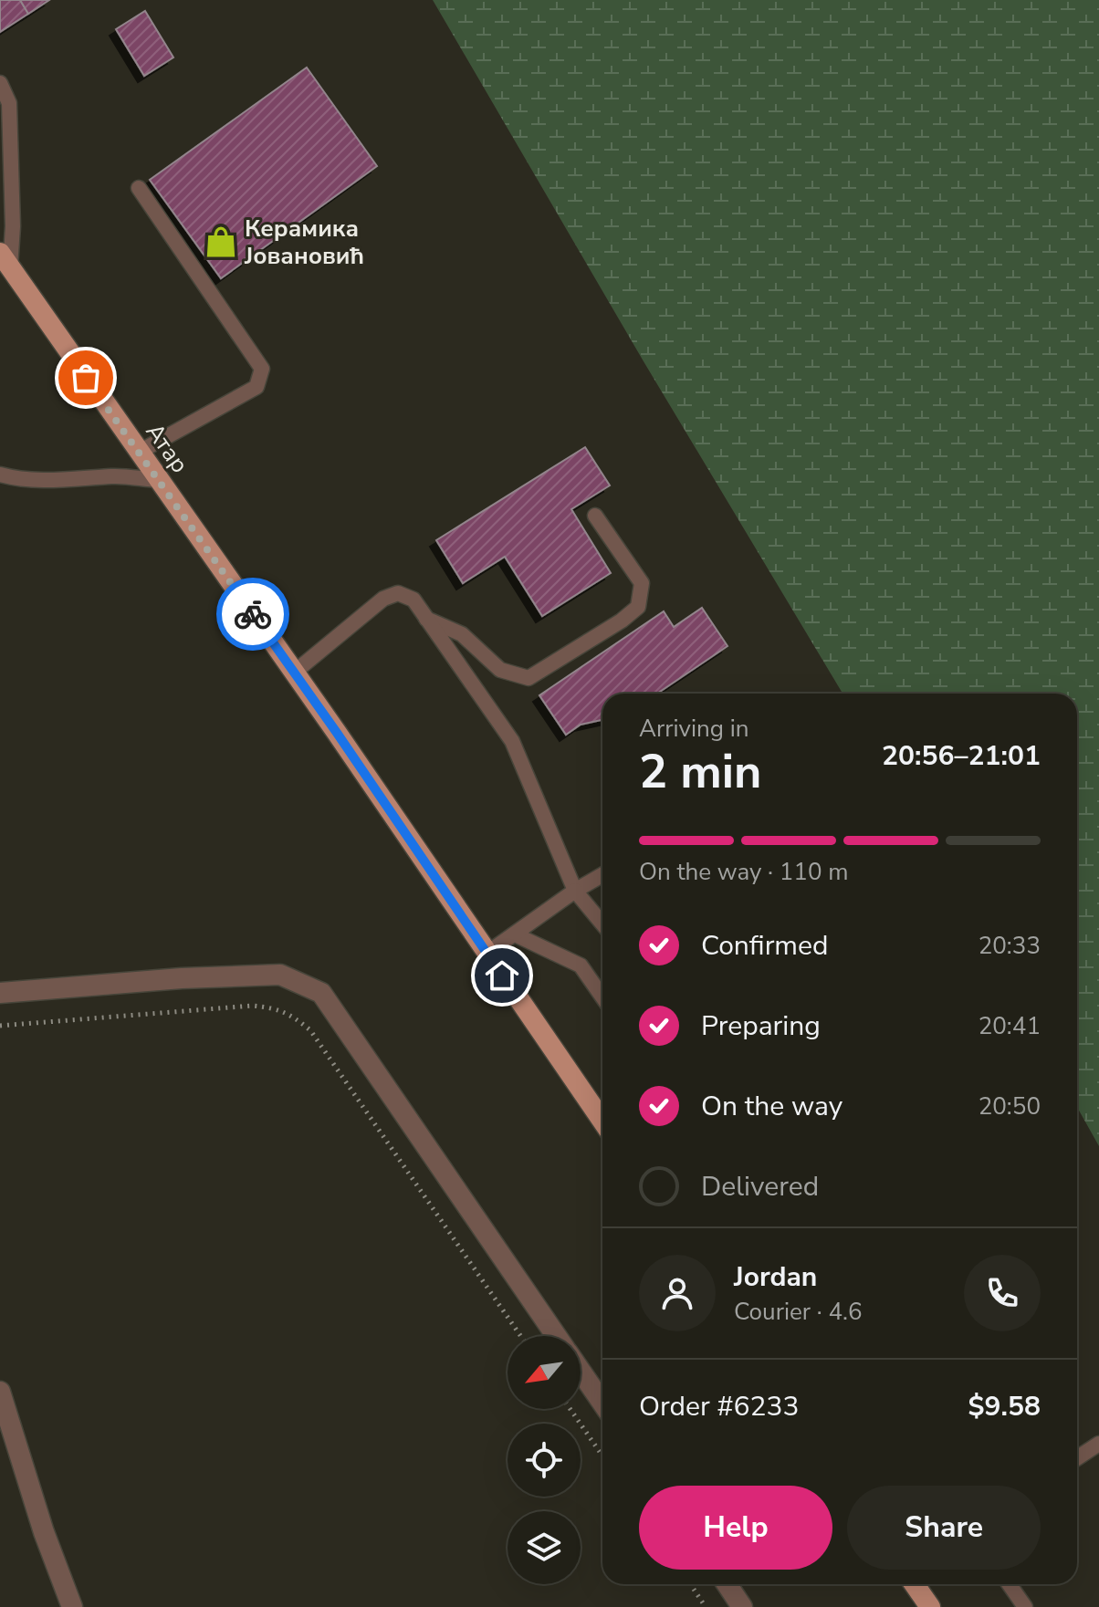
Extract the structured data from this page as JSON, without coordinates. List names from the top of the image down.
{
  "streets": {
    "main road": ["Атар"]
  },
  "places": {
    "shop": ["Керамика Јовановић"]
  },
  "north": "bottom left",
  "page": {
    "heading": ["2 min", "Arriving in", "20:56–21:01"],
    "panel": [
      "Jordan",
      "Courier · 4.6",
      "Order #6233",
      "$9.58"
    ],
    "bar": "On the way · 110 m",
    "list": [
      ["Confirmed", "20:33"],
      ["Preparing", "20:41"],
      ["On the way", "20:50"],
      "Delivered"
    ],
    "buttons": ["Help", "Share"]
  }
}
